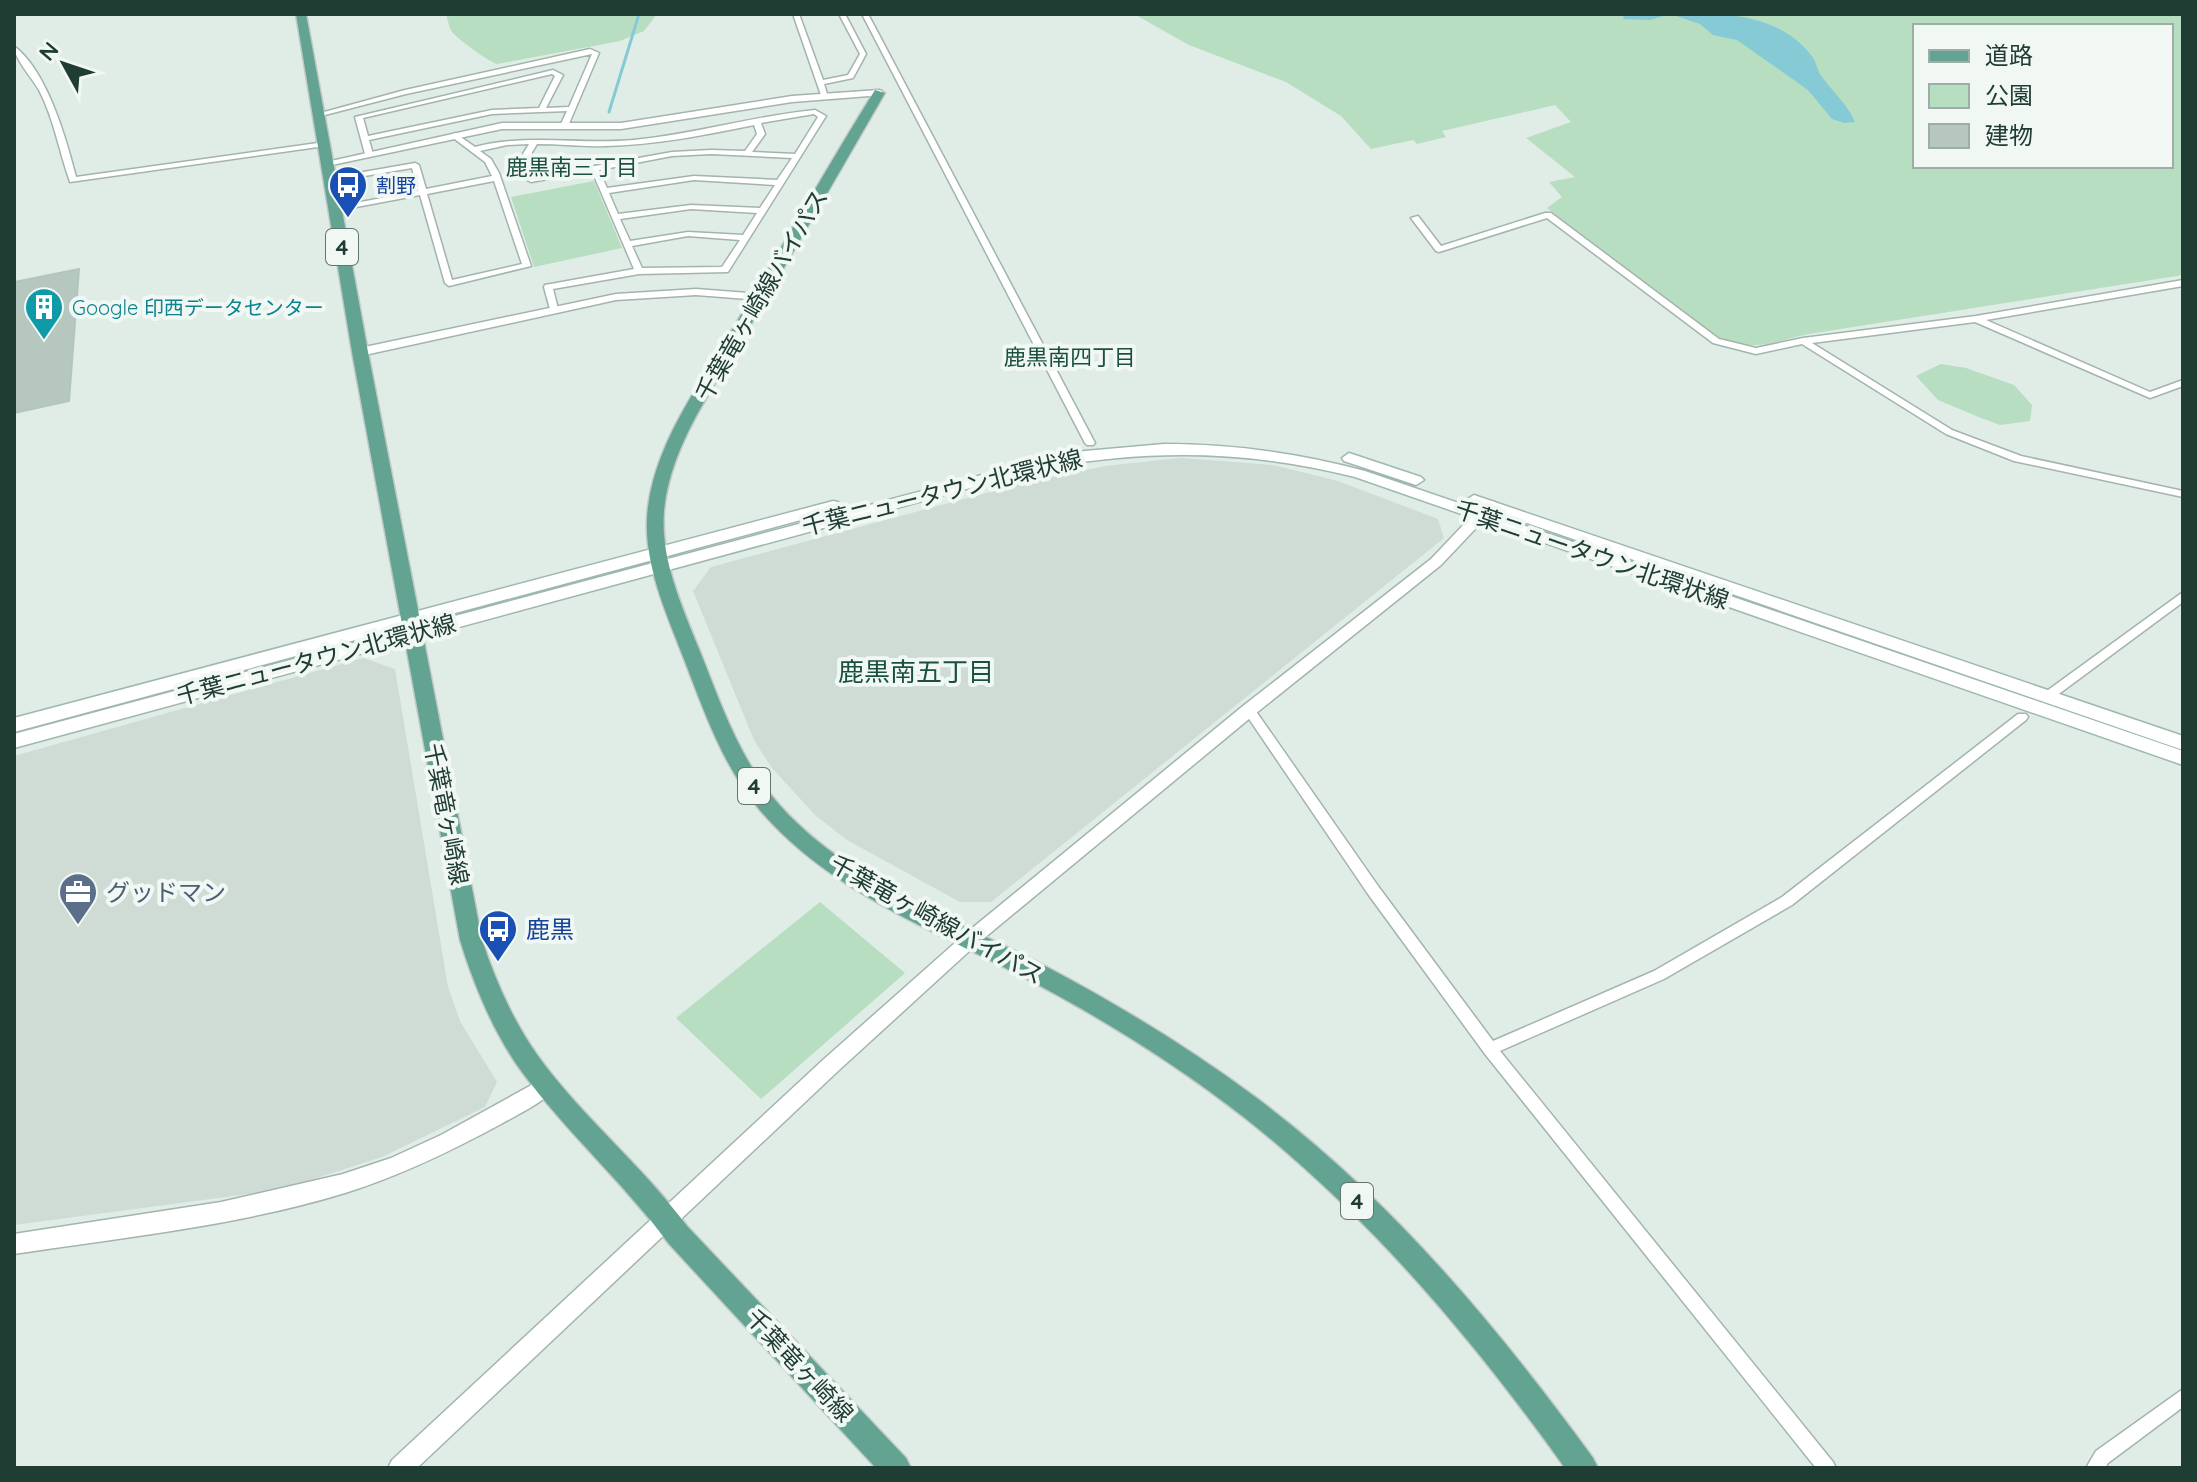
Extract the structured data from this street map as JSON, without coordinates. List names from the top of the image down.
{
  "streets": {
    "main road": [
      "4",
      "千葉竜ヶ崎線バイパス",
      "千葉ニュータウン北環状線",
      "千葉竜ヶ崎線"
    ]
  },
  "crossings": [
    ["千葉竜ヶ崎線バイパス", "千葉ニュータウン北環状線"],
    ["千葉ニュータウン北環状線", "千葉竜ヶ崎線"]
  ],
  "districts": ["鹿黒南三丁目", "鹿黒南四丁目", "鹿黒南五丁目"],
  "places": {
    "bus stop": ["割野", "鹿黒"],
    "building": ["Google 印西データセンター"],
    "office": ["グッドマン"]
  },
  "legend": ["道路", "公園", "建物"],
  "north": "top left"
}
